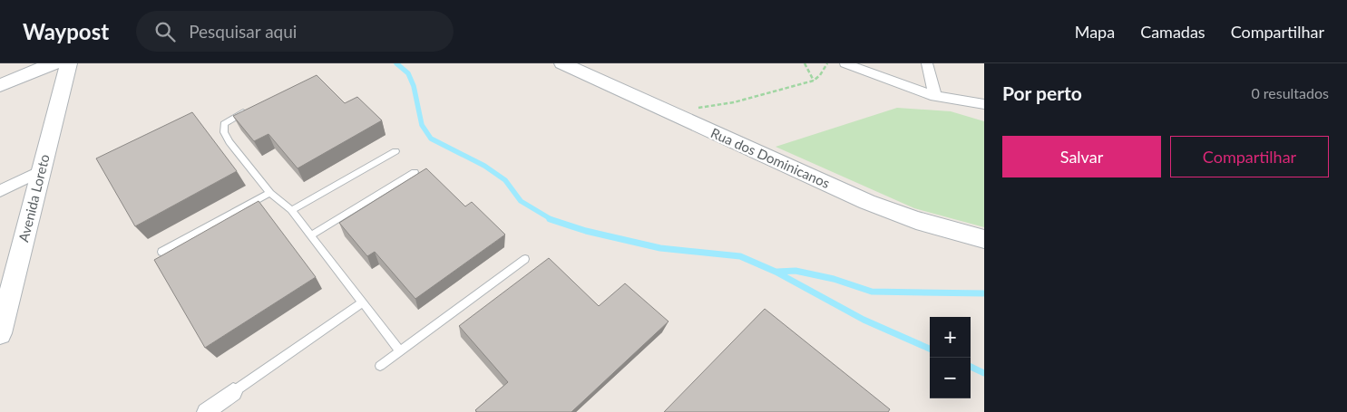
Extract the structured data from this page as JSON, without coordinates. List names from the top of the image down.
{
  "streets": {
    "street": ["Rua dos Dominicanos", "Avenida Loreto"]
  },
  "page": {
    "header": "Waypost",
    "search": "Pesquisar aqui",
    "nav": ["Mapa", "Camadas", "Compartilhar"],
    "heading": ["Por perto", "0 resultados"],
    "buttons": ["Salvar", "Compartilhar"],
    "map_buttons": ["+", "−"]
  }
}
